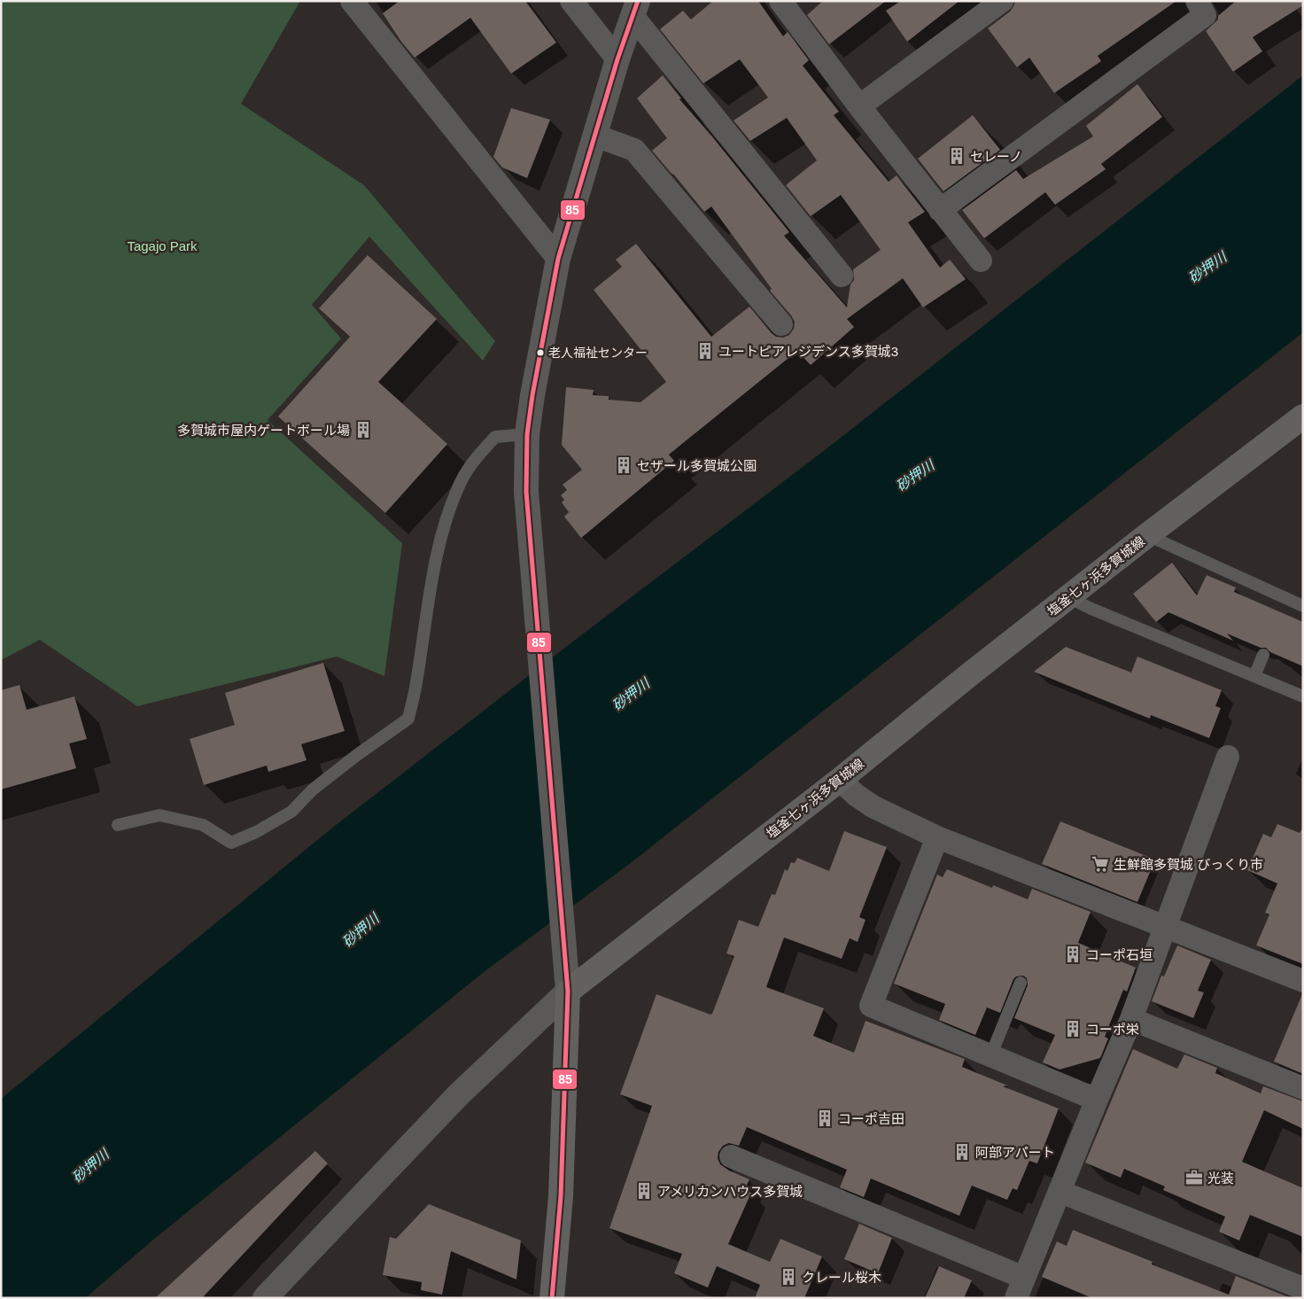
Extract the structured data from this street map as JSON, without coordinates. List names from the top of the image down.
{
  "streets": {
    "main road": ["塩釜七ヶ浜多賀城線"]
  },
  "water": ["砂押川"],
  "parks": ["Tagajo Park"],
  "places": {
    "building": [
      "セレーノ",
      "ユートピアレジデンス多賀城3",
      "多賀城市屋内ゲートボール場",
      "セザール多賀城公園",
      "コーポ石垣",
      "コーポ栄",
      "コーポ吉田",
      "阿部アパート",
      "アメリカンハウス多賀城",
      "クレール桜木"
    ],
    "other": ["老人福祉センター"],
    "supermarket": ["生鮮館多賀城 びっくり市"],
    "office": ["光装"]
  },
  "lines": ["transit line 85"]
}
